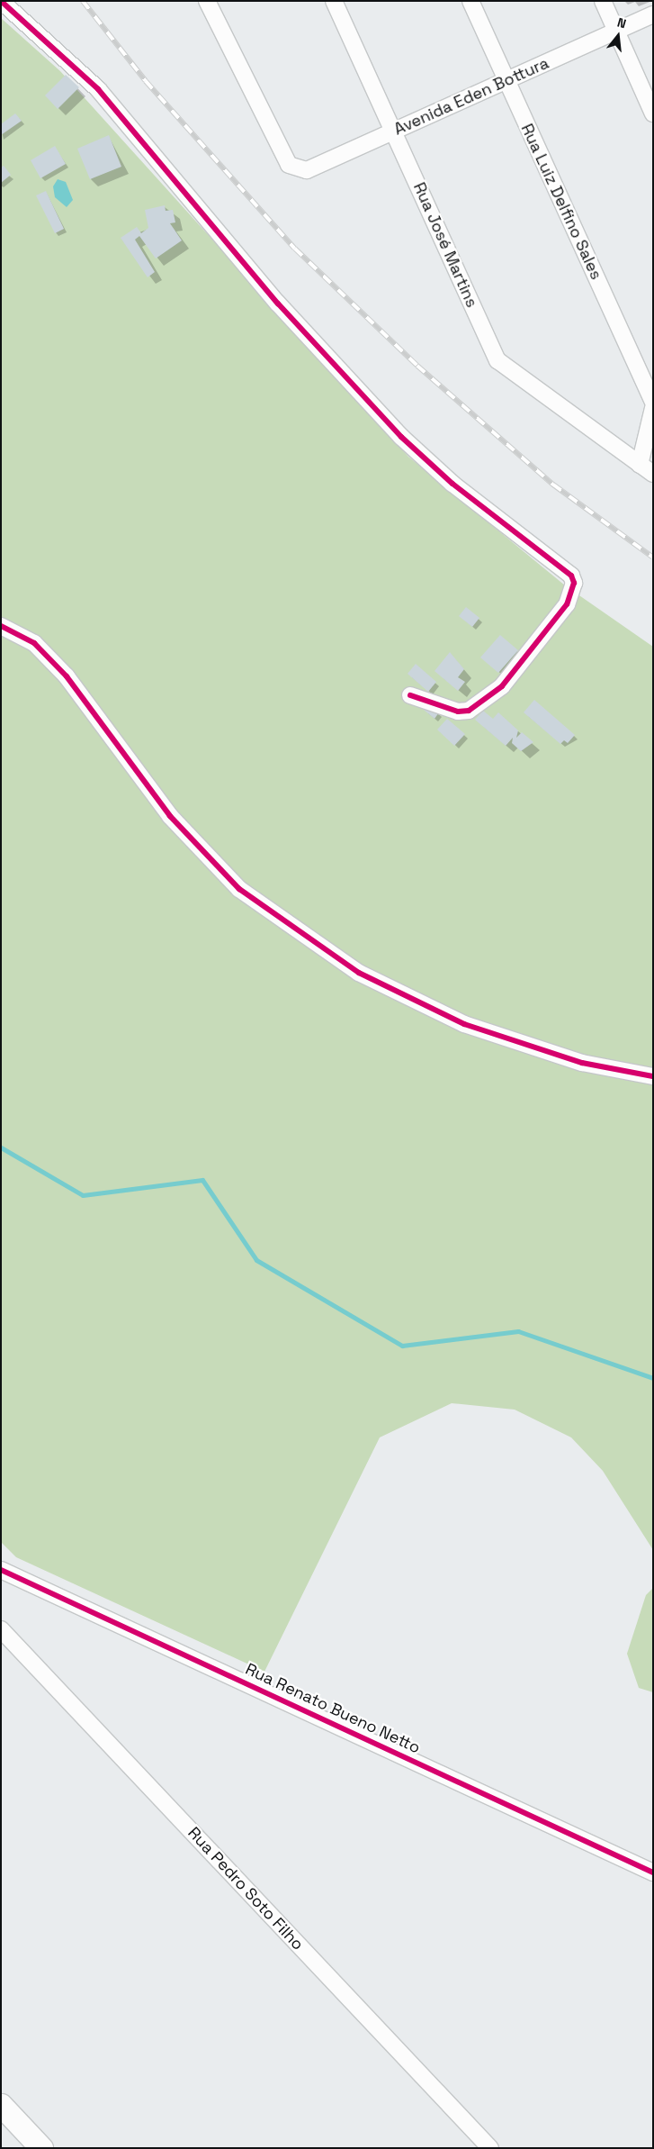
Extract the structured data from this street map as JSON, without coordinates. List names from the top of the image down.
{
  "streets": {
    "street": [
      "Avenida Eden Bottura",
      "Rua Luiz Delfino Sales",
      "Rua José Martins",
      "Rua Renato Bueno Netto",
      "Rua Pedro Soto Filho"
    ]
  },
  "crossings": [
    ["Avenida Eden Bottura", "Rua Luiz Delfino Sales"],
    ["Avenida Eden Bottura", "Rua José Martins"]
  ],
  "north": "top"
}
